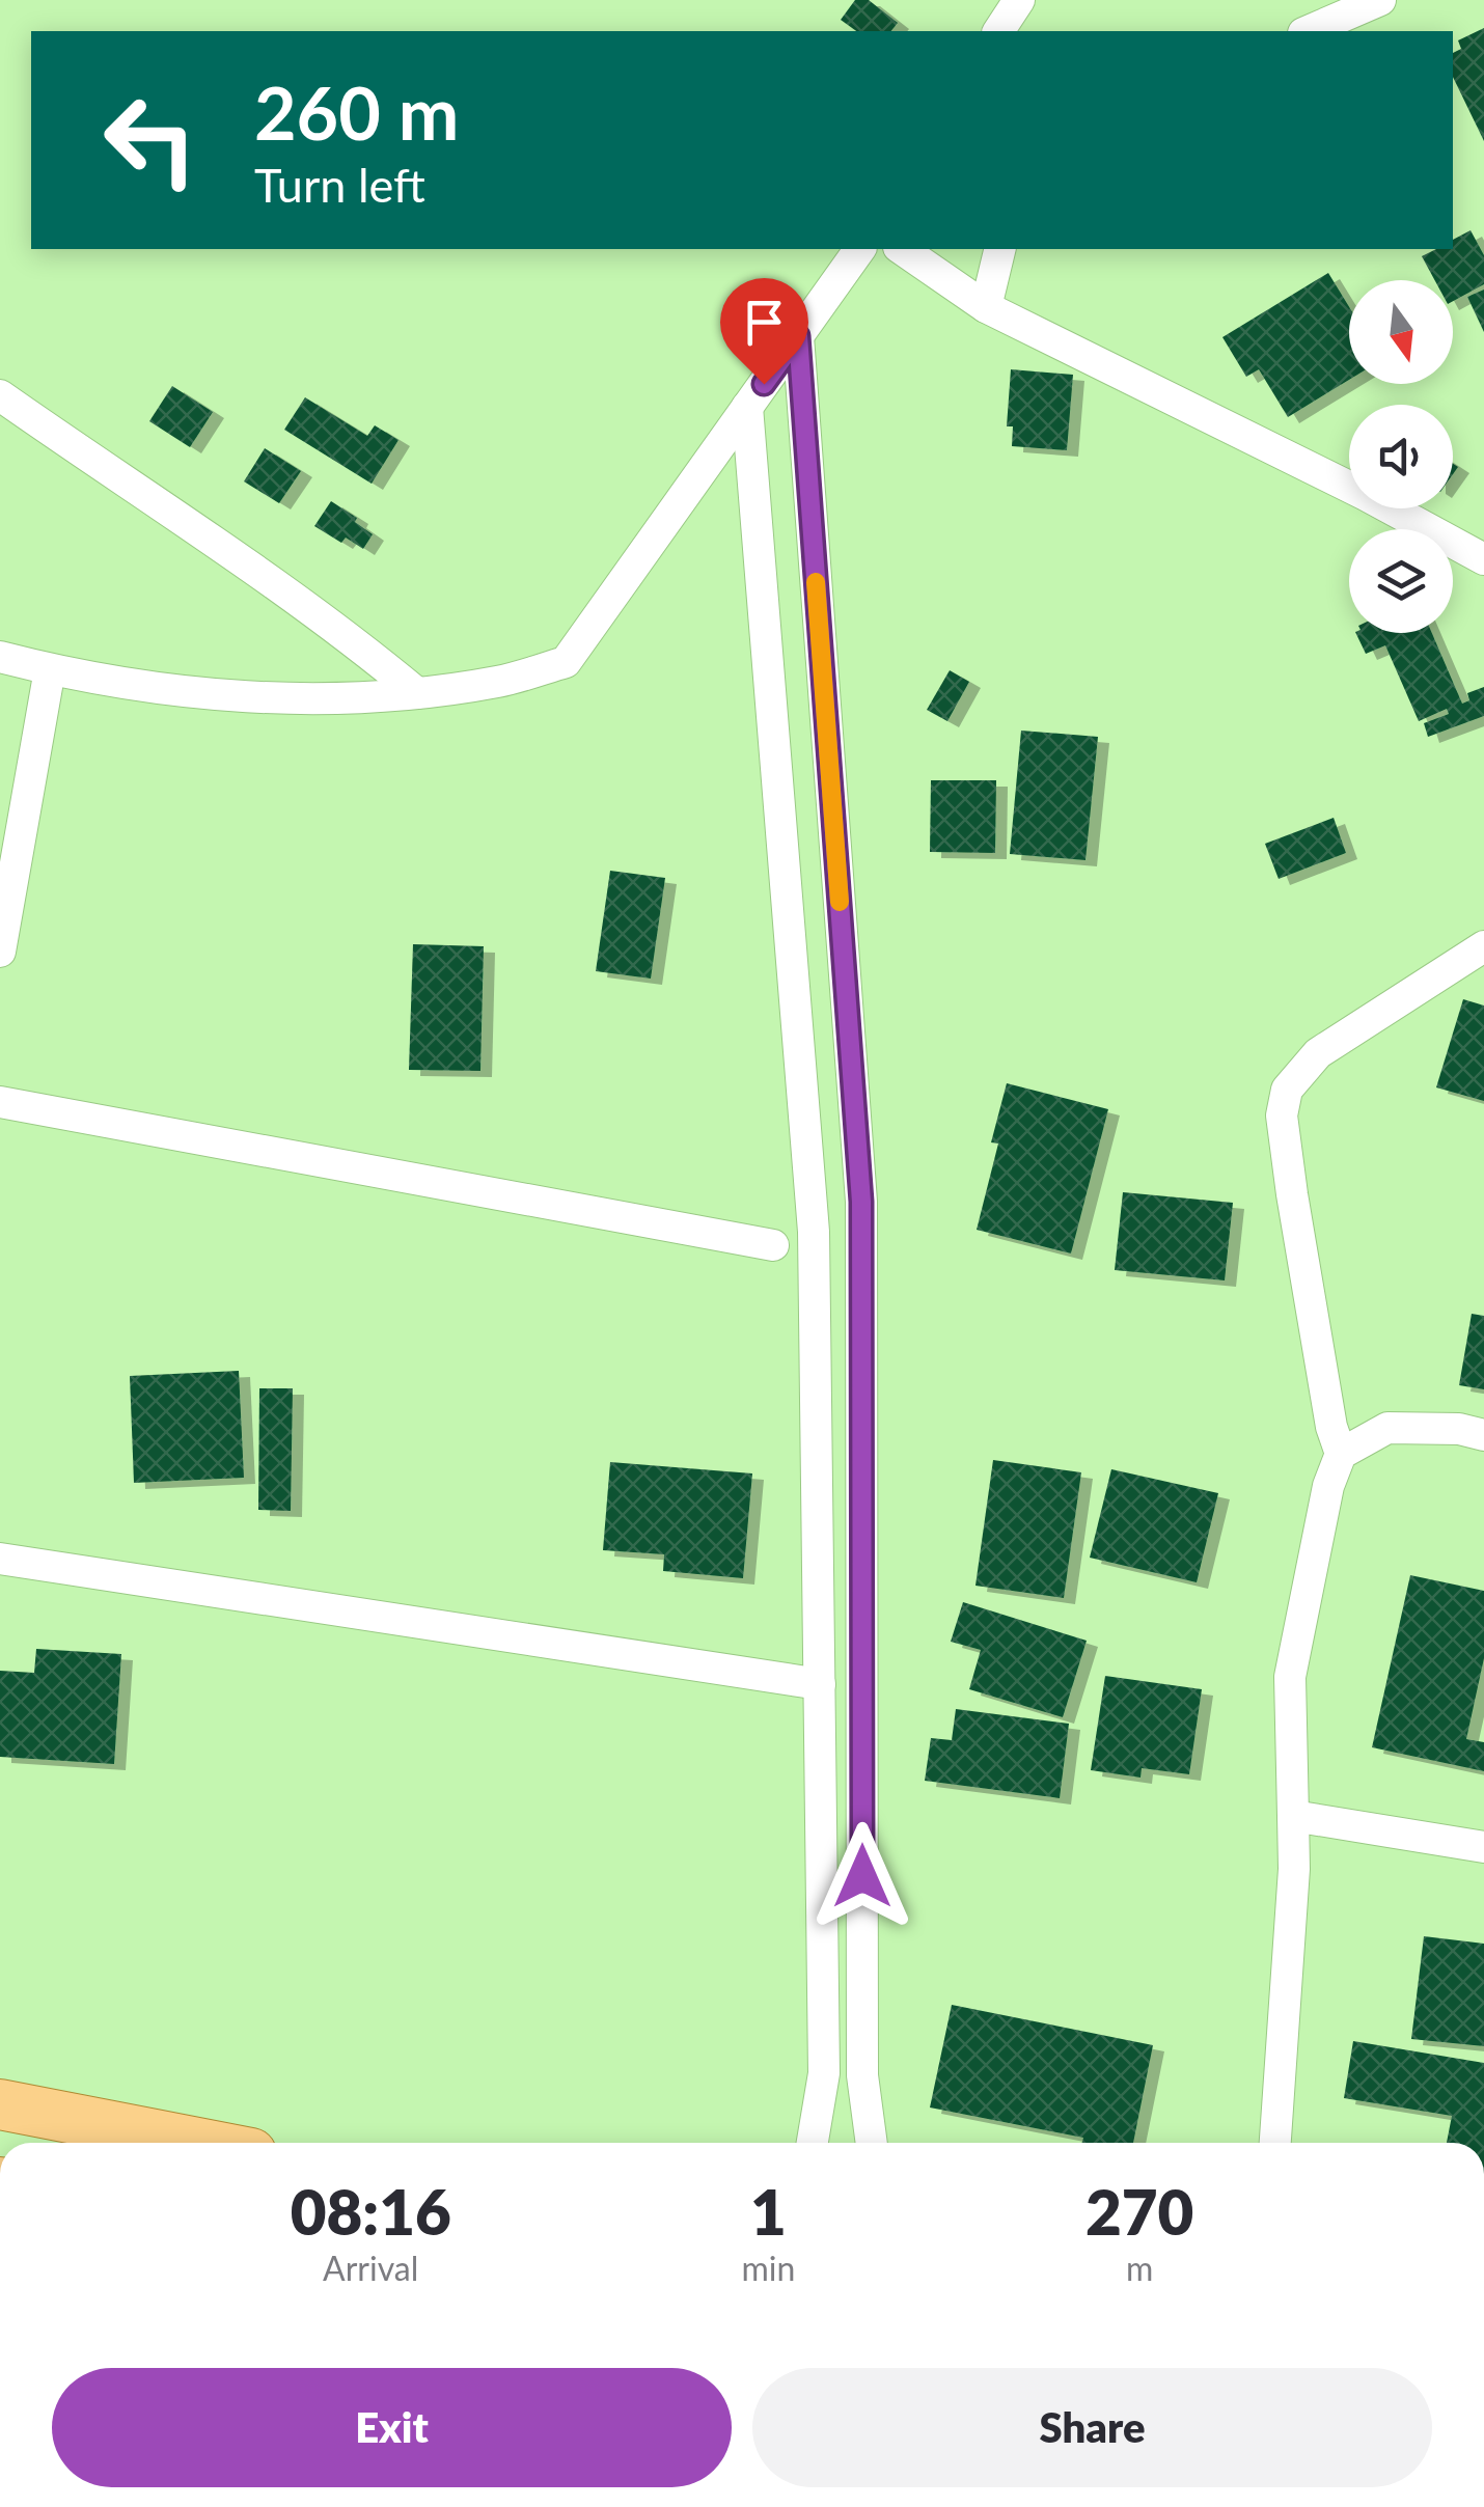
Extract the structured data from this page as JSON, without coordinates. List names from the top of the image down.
{
  "north": "bottom",
  "page": {
    "turn": ["260 m", "Turn left"],
    "eta": [
      "08:16",
      "Arrival",
      "1",
      "min",
      "270",
      "m"
    ],
    "buttons": ["Exit", "Share"]
  }
}
